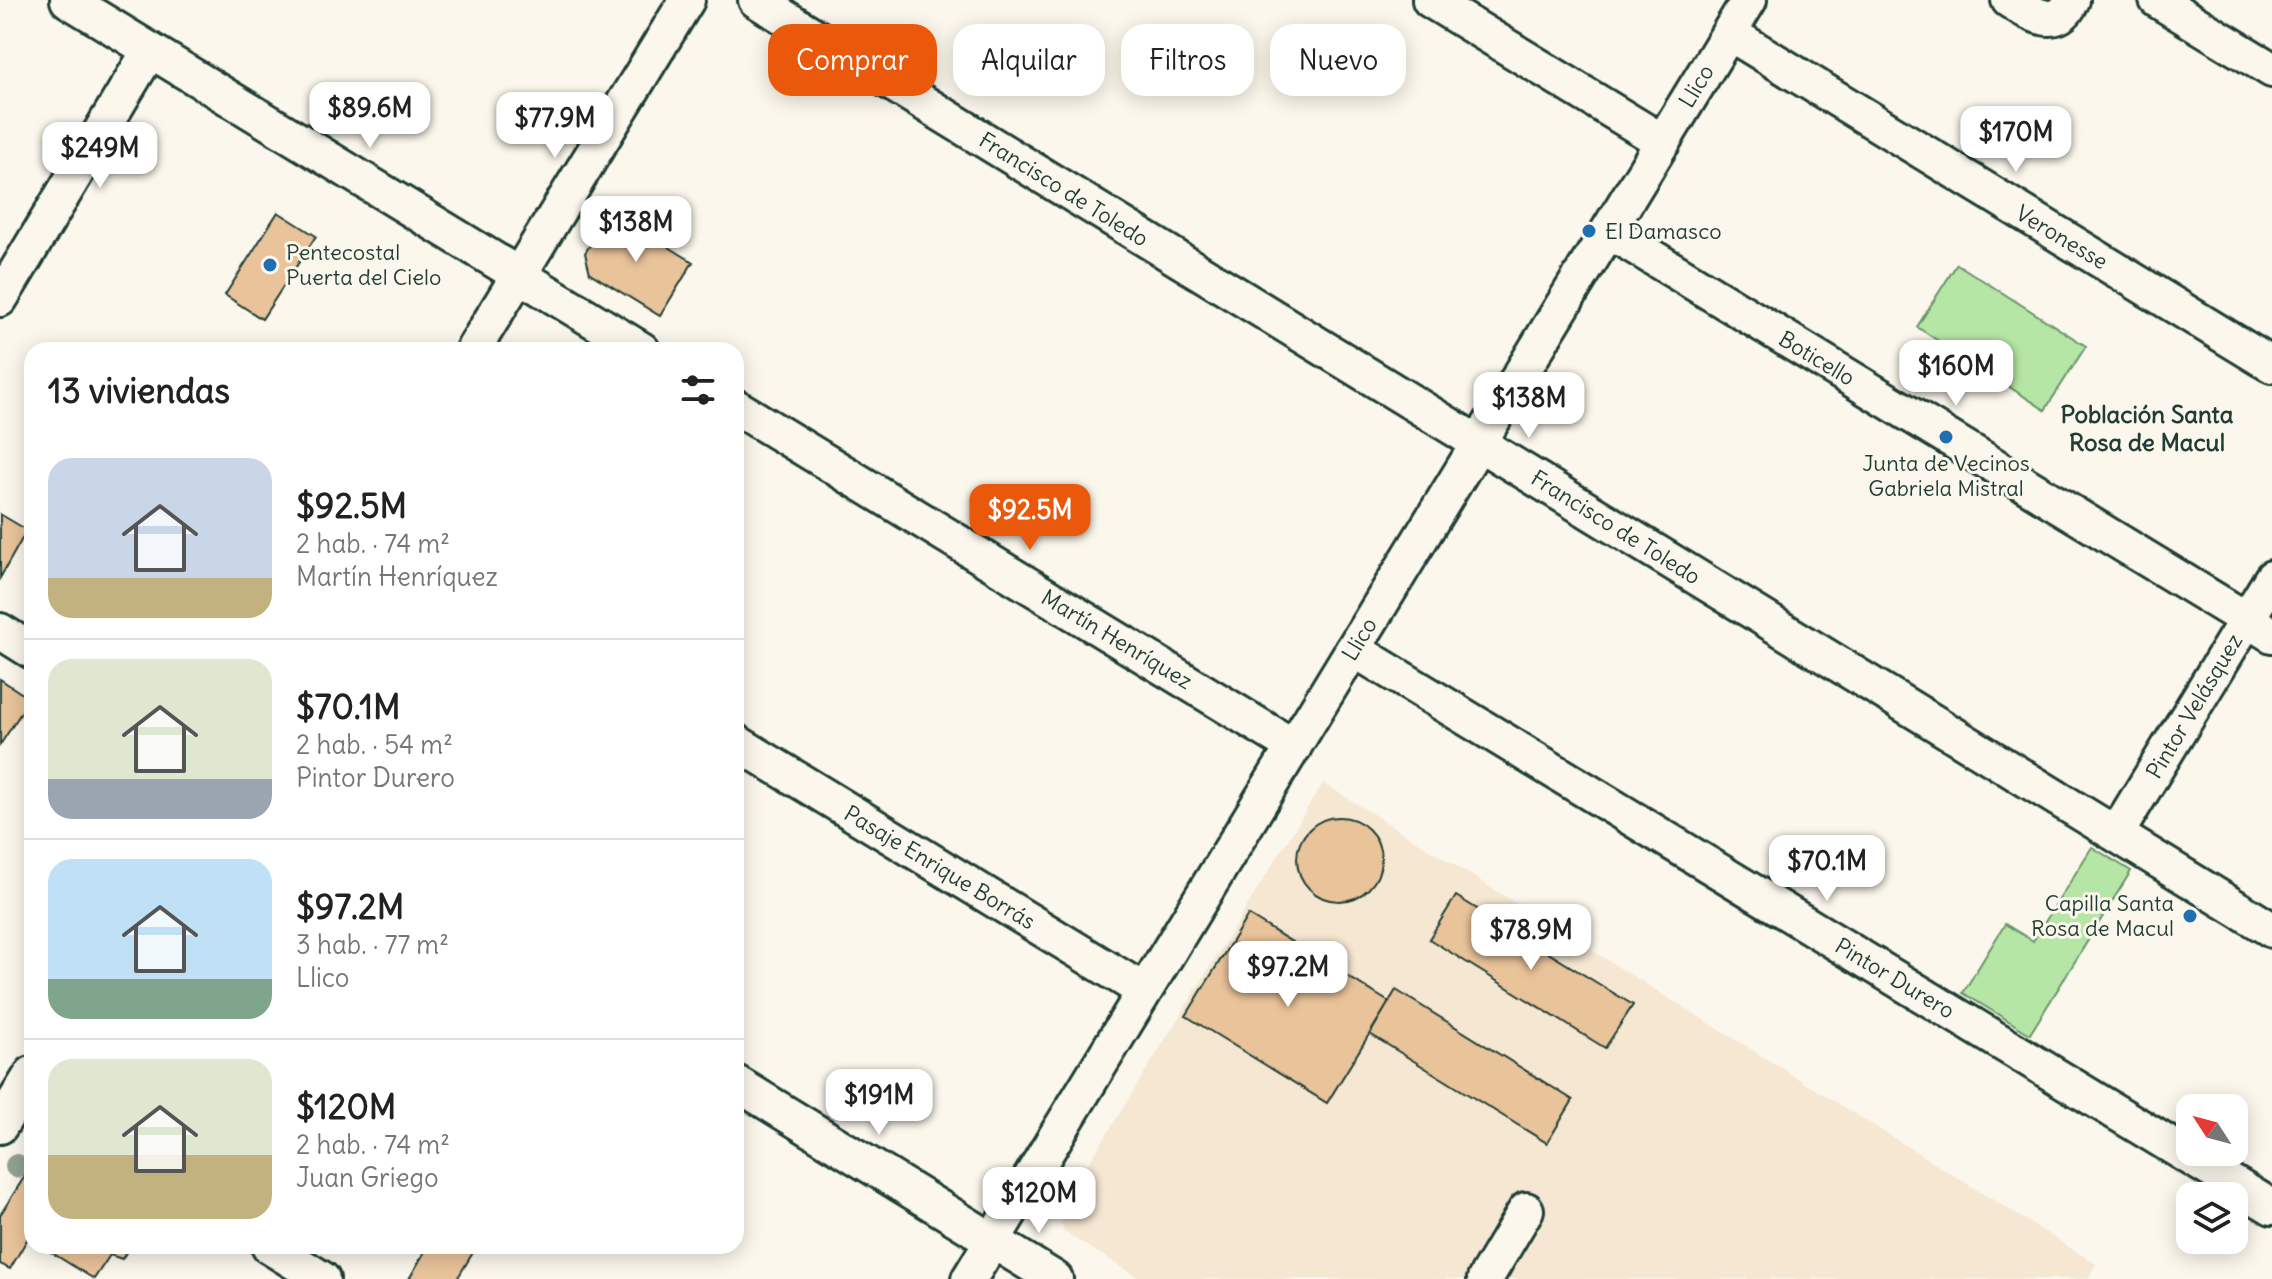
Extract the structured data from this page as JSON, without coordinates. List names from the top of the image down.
{
  "streets": {
    "street": [
      "Llico",
      "Francisco de Toledo",
      "Veronesse",
      "Boticello",
      "Martín Henríquez",
      "Pintor Velásquez",
      "Pasaje Enrique Borrás",
      "Pintor Durero"
    ]
  },
  "crossings": [
    ["Llico", "Francisco de Toledo"],
    ["Llico", "Veronesse"],
    ["Llico", "Boticello"],
    ["Llico", "Martín Henríquez"],
    ["Llico", "Pasaje Enrique Borrás"],
    ["Llico", "Pintor Durero"],
    ["Francisco de Toledo", "Pintor Velásquez"],
    ["Boticello", "Pintor Velásquez"]
  ],
  "districts": ["Población Santa Rosa de Macul"],
  "places": [
    "El Damasco",
    "Pentecostal Puerta del Cielo",
    "Junta de Vecinos Gabriela Mistral",
    "Capilla Santa Rosa de Macul"
  ],
  "north": "top left",
  "page": {
    "chip": [
      "Comprar",
      "Alquilar",
      "Filtros",
      "Nuevo"
    ],
    "price": [
      "$89.6M",
      "$77.9M",
      "$170M",
      "$249M",
      "$138M",
      "$160M",
      "$138M",
      "$92.5M",
      "$70.1M",
      "$78.9M",
      "$97.2M",
      "$191M",
      "$120M"
    ],
    "heading": "13 viviendas",
    "list": [
      {
        "name": "$92.5M",
        "note": "2 hab. · 74 m² · Martín Henríquez"
      },
      {
        "name": "$70.1M",
        "note": "2 hab. · 54 m² · Pintor Durero"
      },
      {
        "name": "$97.2M",
        "note": "3 hab. · 77 m² · Llico"
      },
      {
        "name": "$120M",
        "note": "2 hab. · 74 m² · Juan Griego"
      }
    ]
  }
}
